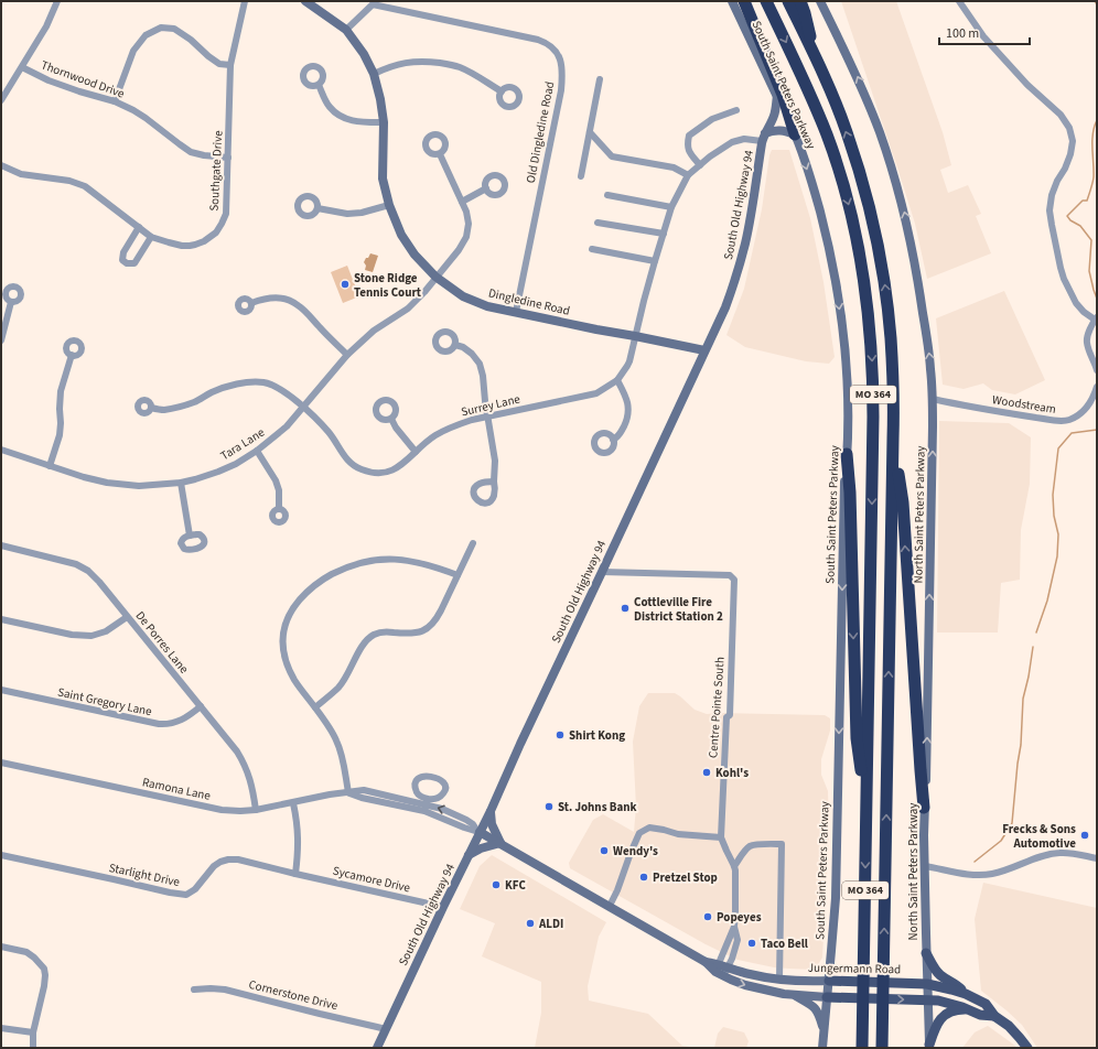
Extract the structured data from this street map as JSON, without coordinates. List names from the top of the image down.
{
  "streets": {
    "highway": ["MO 364"],
    "main road": [
      "South Saint Peters Parkway",
      "South Old Highway 94",
      "Dingledine Road",
      "North Saint Peters Parkway",
      "Jungermann Road"
    ],
    "street": [
      "Thornwood Drive",
      "Old Dingledine Road",
      "Southgate Drive",
      "Woodstream",
      "Surrey Lane",
      "Tara Lane",
      "De Porres Lane",
      "Saint Gregory Lane",
      "Centre Pointe South",
      "Ramona Lane",
      "Starlight Drive",
      "Sycamore Drive",
      "Cornerstone Drive"
    ]
  },
  "crossings": [
    ["Thornwood Drive", "Southgate Drive"],
    ["South Saint Peters Parkway", "South Old Highway 94"],
    ["South Saint Peters Parkway", "Jungermann Road"],
    ["Old Dingledine Road", "Dingledine Road"],
    ["South Old Highway 94", "Dingledine Road"],
    ["South Old Highway 94", "Centre Pointe South"],
    ["South Old Highway 94", "Ramona Lane"],
    ["South Old Highway 94", "Sycamore Drive"],
    ["South Old Highway 94", "Jungermann Road"],
    ["South Old Highway 94", "Cornerstone Drive"],
    ["Dingledine Road", "Tara Lane"],
    ["Woodstream", "North Saint Peters Parkway"],
    ["Surrey Lane", "Tara Lane"],
    ["North Saint Peters Parkway", "Jungermann Road"],
    ["De Porres Lane", "Saint Gregory Lane"],
    ["De Porres Lane", "Ramona Lane"],
    ["Centre Pointe South", "Jungermann Road"],
    ["Ramona Lane", "Jungermann Road"],
    ["Starlight Drive", "Sycamore Drive"]
  ],
  "one_way": ["South Saint Peters Parkway", "North Saint Peters Parkway"],
  "places": [
    "Stone Ridge Tennis Court",
    "Cottleville Fire District Station 2",
    "Shirt Kong",
    "Kohl's",
    "St. Johns Bank",
    "Frecks & Sons Automotive",
    "Wendy's",
    "Pretzel Stop",
    "KFC",
    "Popeyes",
    "ALDI",
    "Taco Bell"
  ],
  "scale_bar": "100 m"
}
